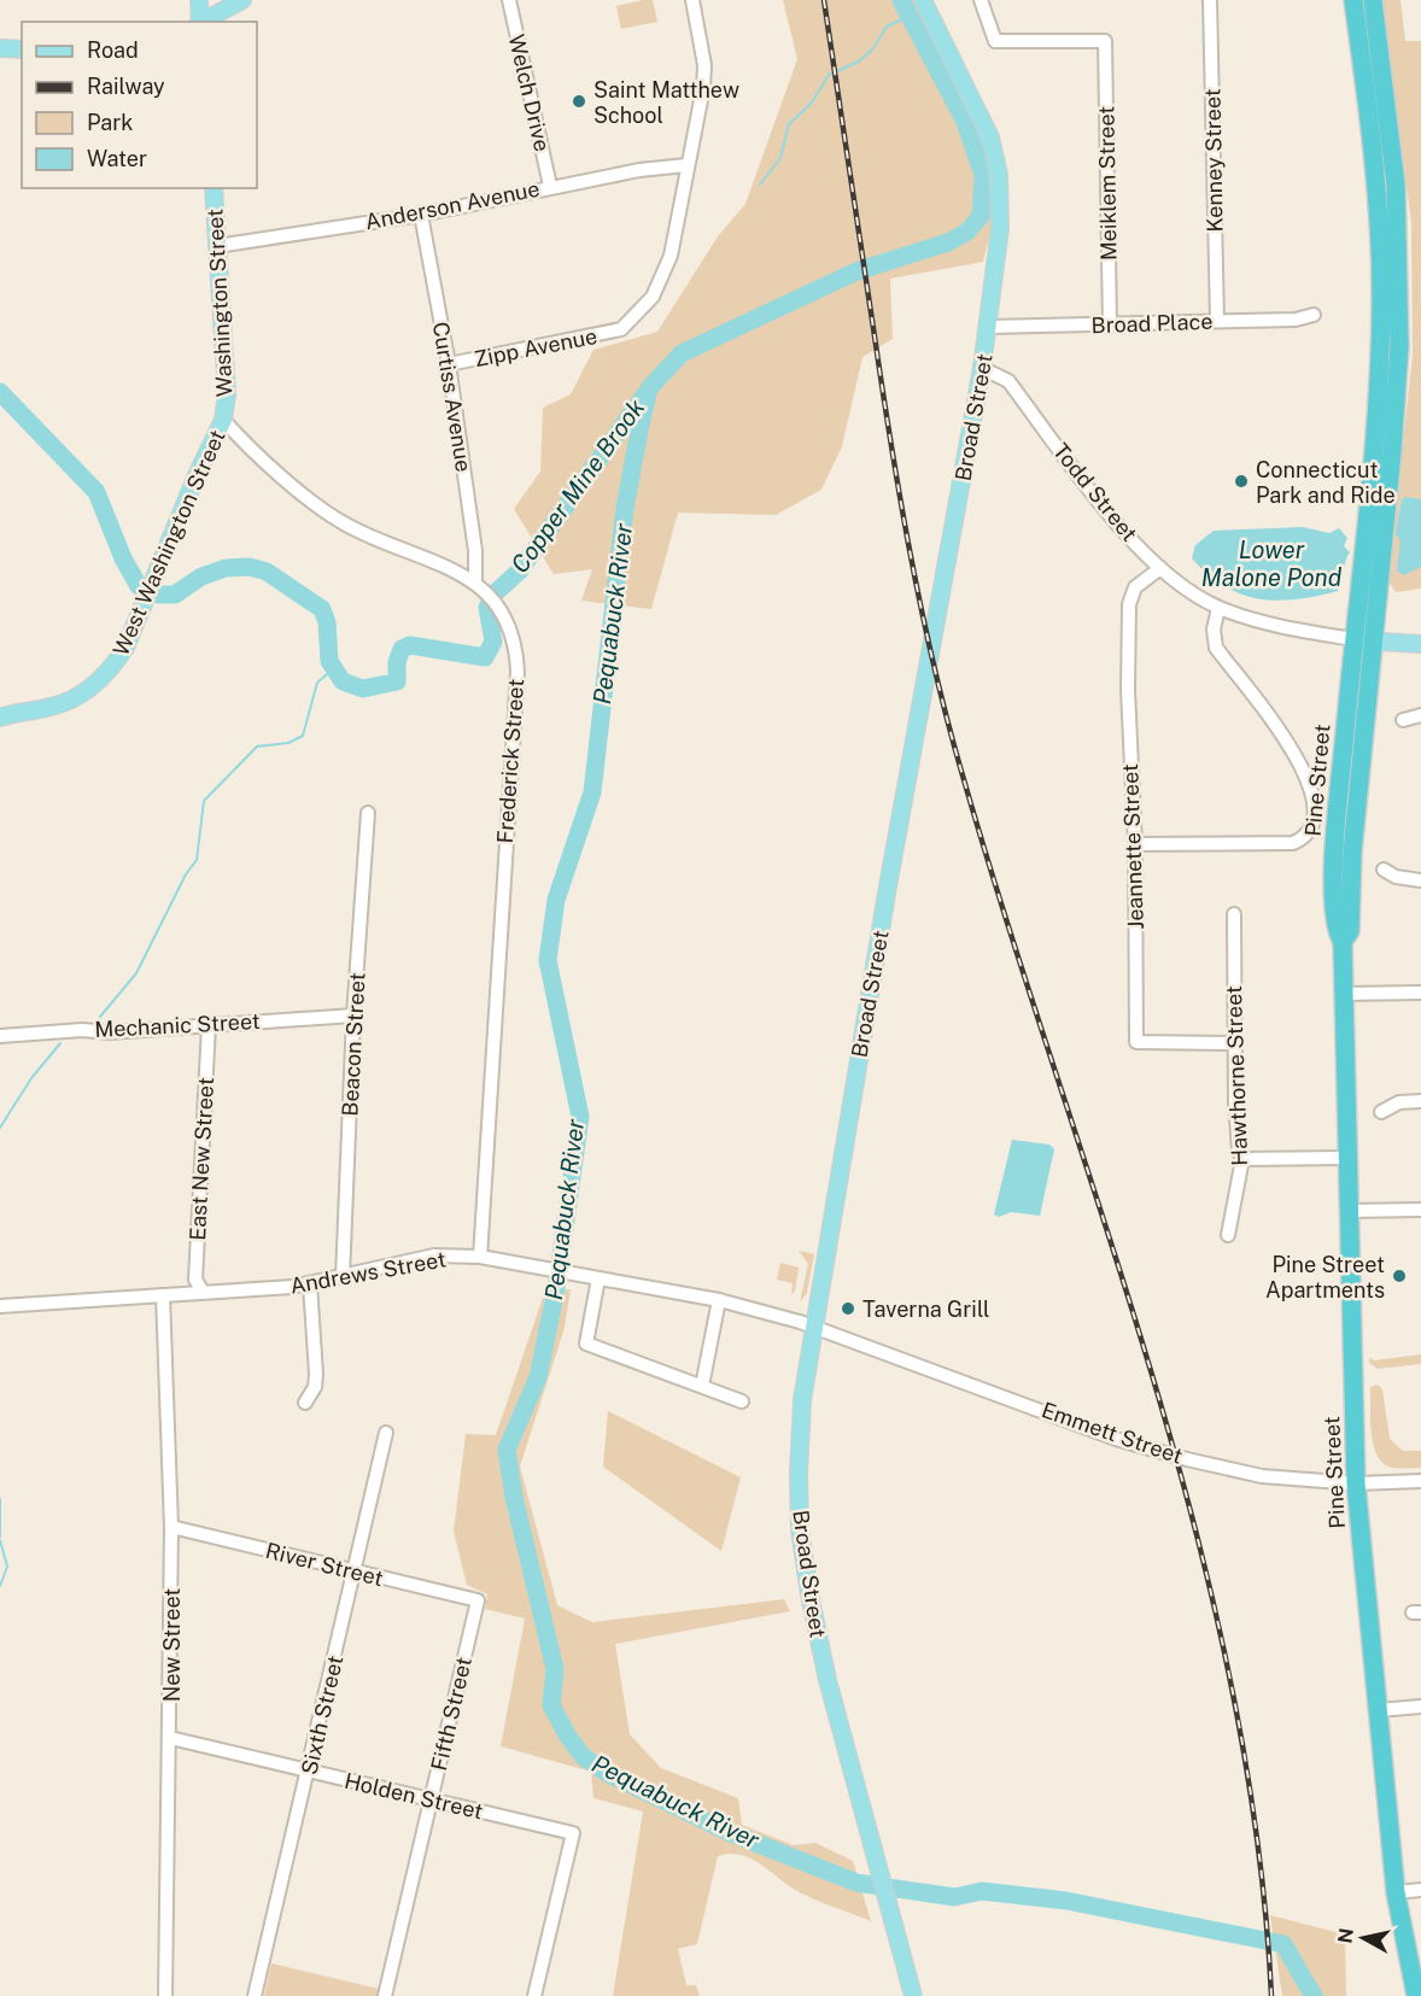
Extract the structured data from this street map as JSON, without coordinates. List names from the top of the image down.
{
  "streets": {
    "highway": ["Pine Street"],
    "main road": ["Washington Street", "Broad Street", "West Washington Street"],
    "street": [
      "Welch Drive",
      "Kenney Street",
      "Meiklem Street",
      "Anderson Avenue",
      "Broad Place",
      "Zipp Avenue",
      "Curtiss Avenue",
      "Todd Street",
      "Frederick Street",
      "Jeannette Street",
      "Mechanic Street",
      "Beacon Street",
      "Hawthorne Street",
      "East New Street",
      "Andrews Street",
      "Emmett Street",
      "River Street",
      "New Street",
      "Fifth Street",
      "Sixth Street",
      "Holden Street"
    ]
  },
  "crossings": [
    ["Welch Drive", "Anderson Avenue"],
    ["Kenney Street", "Broad Place"],
    ["Meiklem Street", "Broad Place"],
    ["Anderson Avenue", "Washington Street"],
    ["Anderson Avenue", "Zipp Avenue"],
    ["Anderson Avenue", "Curtiss Avenue"],
    ["Washington Street", "West Washington Street"],
    ["Washington Street", "Frederick Street"],
    ["Broad Place", "Broad Street"],
    ["Zipp Avenue", "Curtiss Avenue"],
    ["Curtiss Avenue", "Frederick Street"],
    ["Broad Street", "Todd Street"],
    ["Broad Street", "Andrews Street"],
    ["Broad Street", "Emmett Street"],
    ["Todd Street", "Pine Street"],
    ["Todd Street", "Jeannette Street"],
    ["West Washington Street", "Frederick Street"],
    ["Frederick Street", "Andrews Street"],
    ["Pine Street", "Emmett Street"],
    ["Jeannette Street", "Hawthorne Street"],
    ["Mechanic Street", "Beacon Street"],
    ["Mechanic Street", "East New Street"],
    ["Beacon Street", "Andrews Street"],
    ["East New Street", "Andrews Street"],
    ["Andrews Street", "Emmett Street"],
    ["Andrews Street", "New Street"],
    ["River Street", "New Street"],
    ["River Street", "Fifth Street"],
    ["River Street", "Sixth Street"],
    ["New Street", "Holden Street"],
    ["Fifth Street", "Holden Street"],
    ["Sixth Street", "Holden Street"]
  ],
  "water": ["Copper Mine Brook", "Lower Malone Pond", "Pequabuck River"],
  "places": [
    "Saint Matthew School",
    "Connecticut Park and Ride",
    "Pine Street Apartments",
    "Taverna Grill"
  ],
  "legend": [
    "Road",
    "Railway",
    "Park",
    "Water"
  ],
  "north": "left"
}
